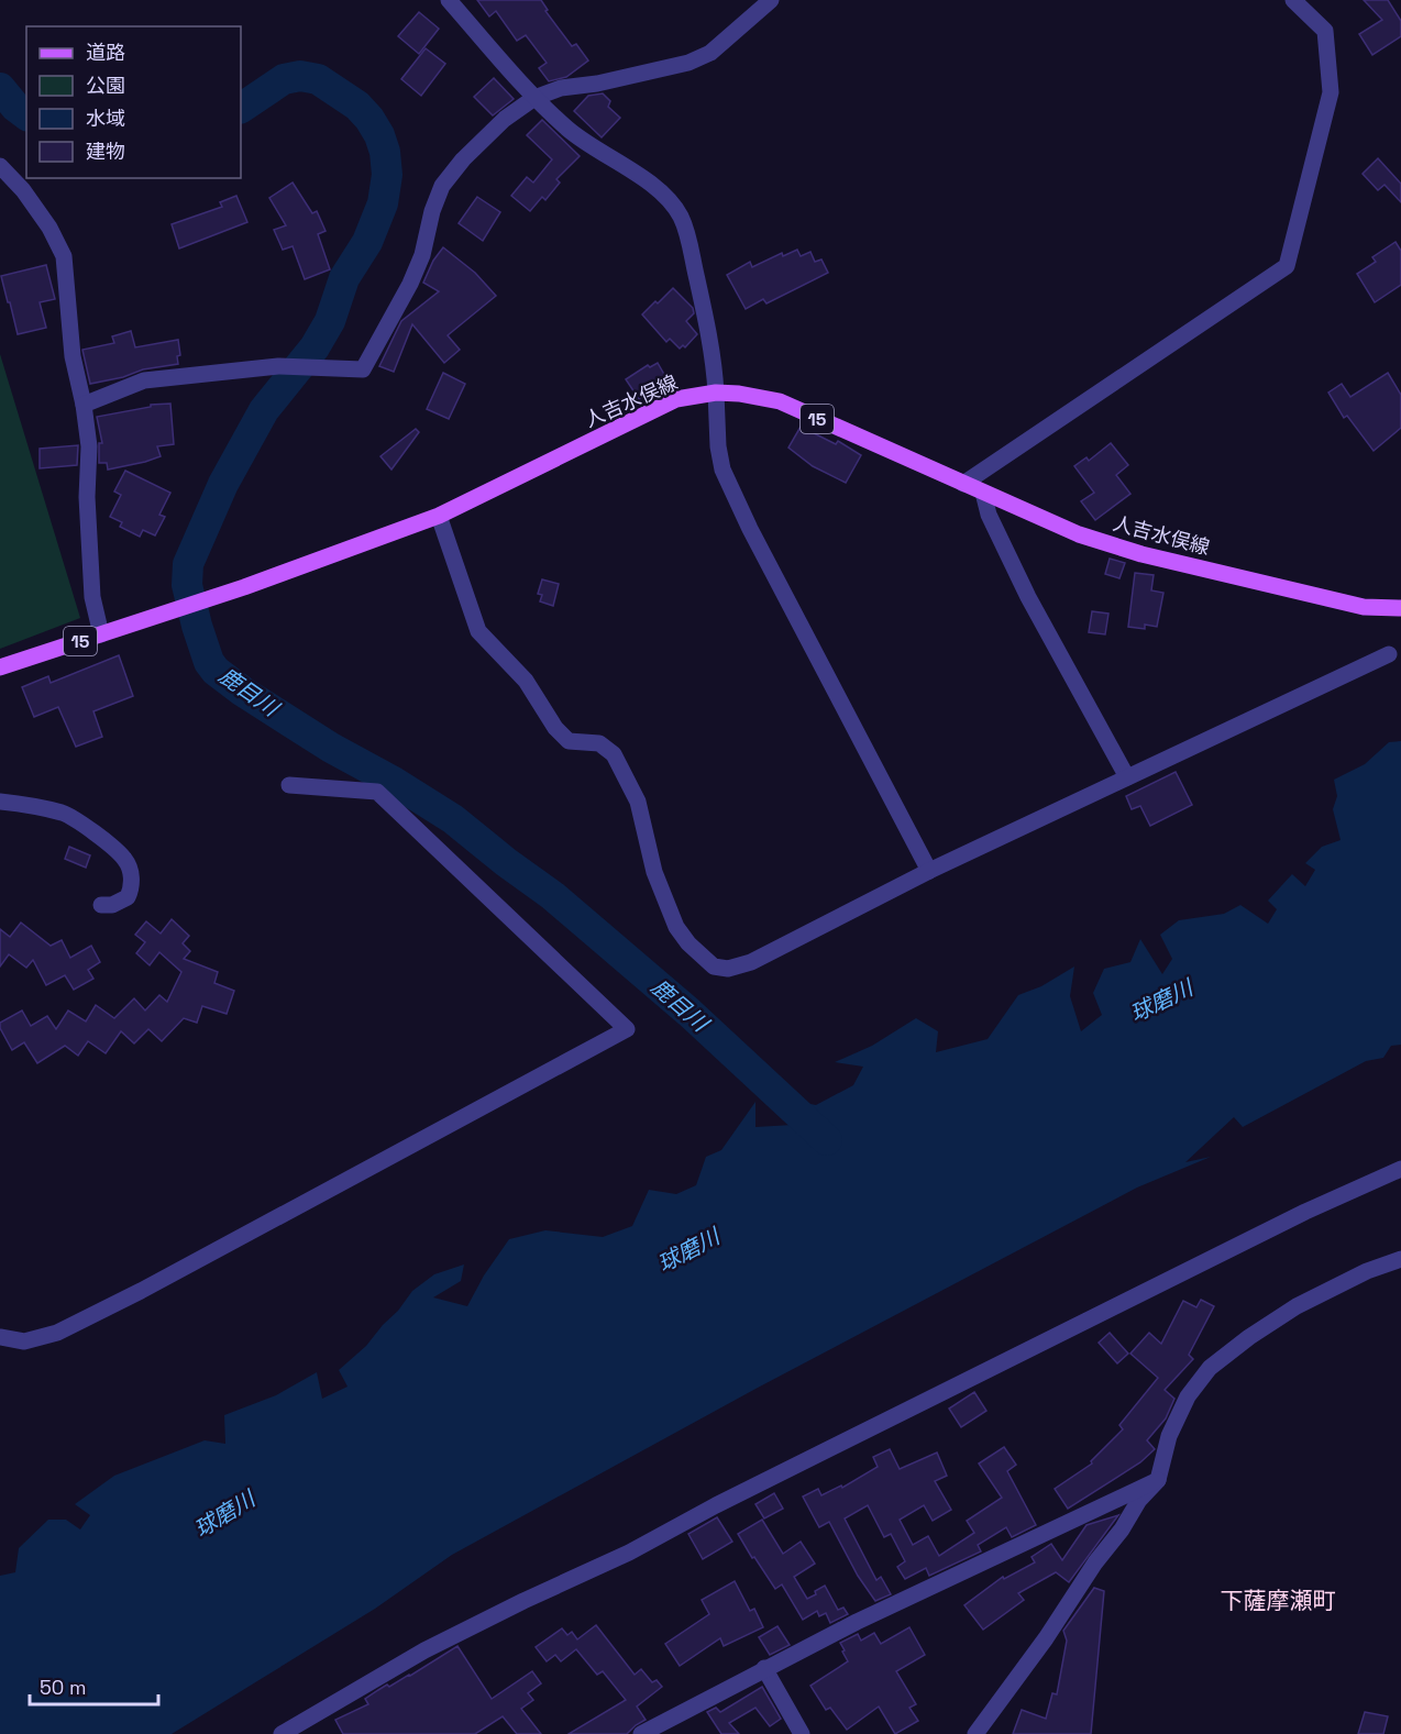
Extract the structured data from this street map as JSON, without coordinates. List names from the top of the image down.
{
  "streets": {
    "main road": ["人吉水俣線", "15"]
  },
  "districts": ["下薩摩瀬町"],
  "water": ["鹿目川", "球磨川"],
  "legend": [
    "道路",
    "公園",
    "水域",
    "建物"
  ],
  "scale_bar": "50 m"
}
